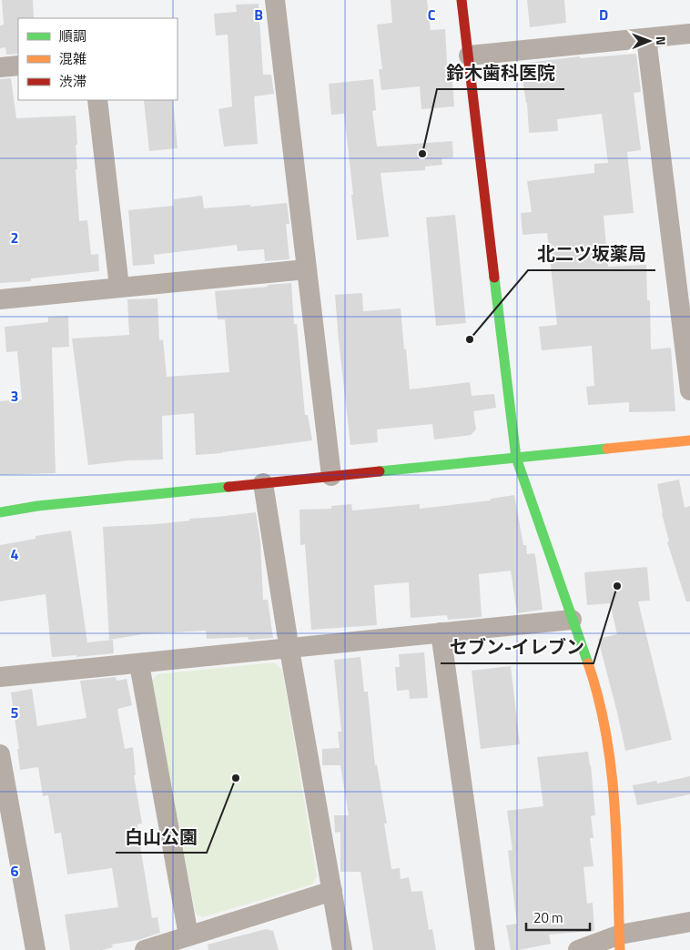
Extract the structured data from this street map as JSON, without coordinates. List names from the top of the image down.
{
  "places": [
    "鈴木歯科医院",
    "北二ツ坂薬局",
    "セブン-イレブン",
    "白山公園"
  ],
  "legend": ["順調", "混雑", "渋滞"],
  "scale_bar": "20 m",
  "north": "right",
  "grid": {
    "columns": ["B", "C", "D"],
    "rows": [
      "2",
      "3",
      "4",
      "5",
      "6"
    ]
  }
}
